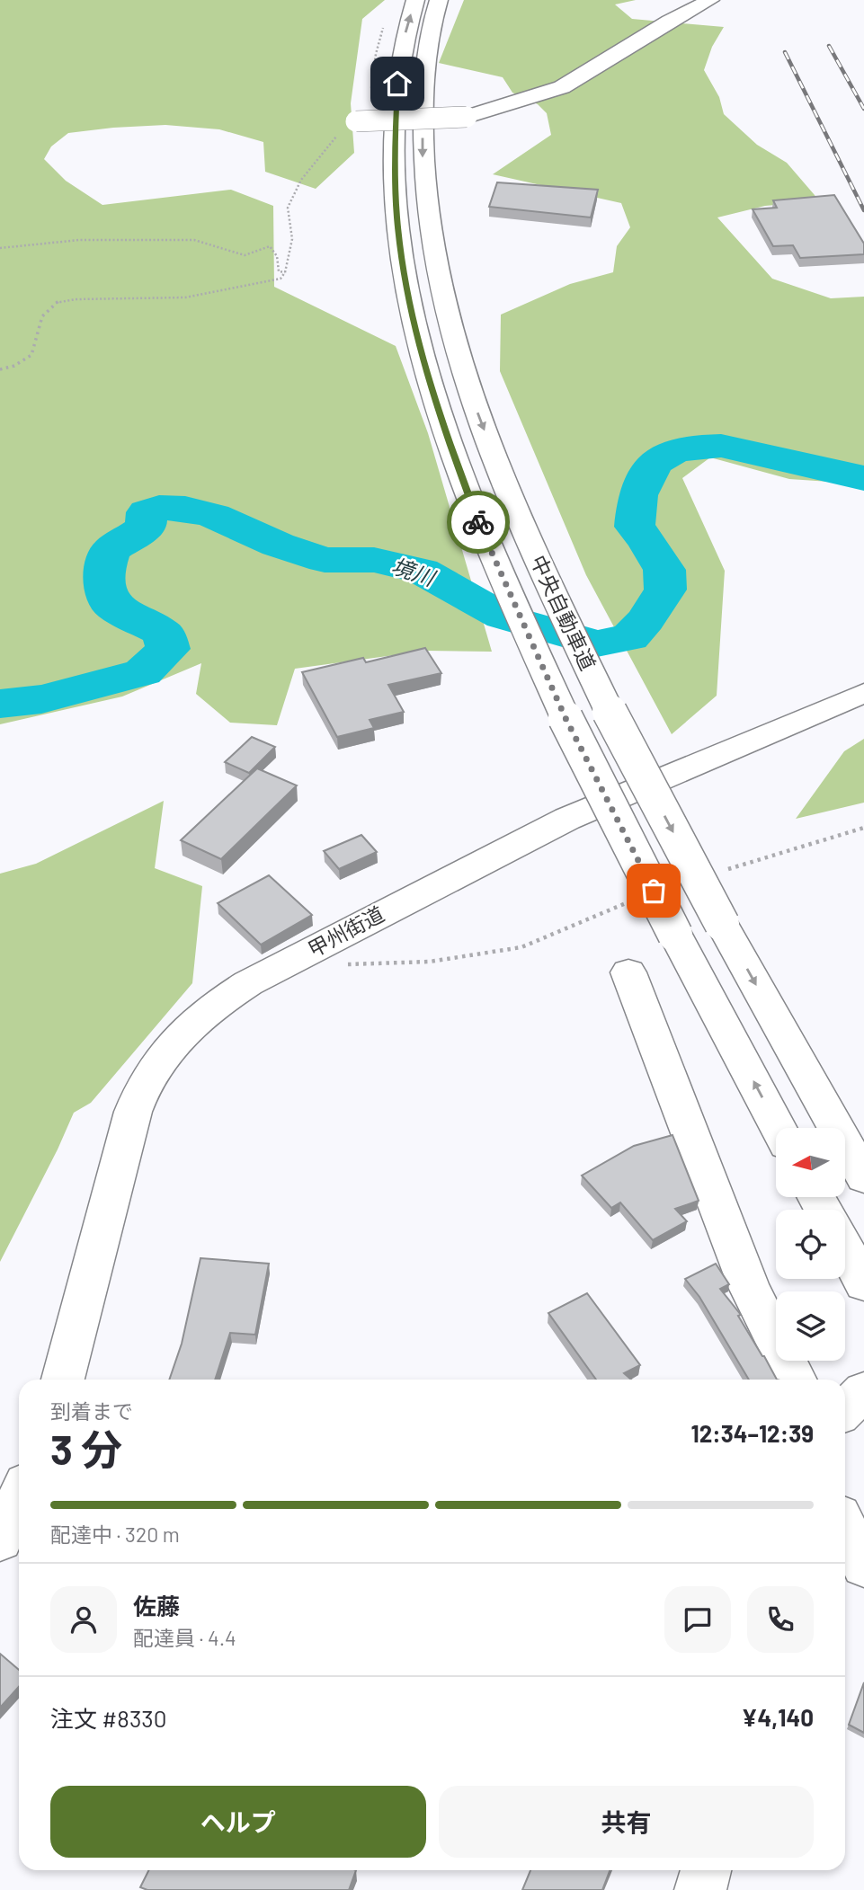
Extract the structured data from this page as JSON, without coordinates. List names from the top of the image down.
{
  "streets": {
    "main road": ["中央自動車道", "甲州街道"]
  },
  "water": ["境川"],
  "north": "left",
  "page": {
    "heading": ["3 分", "到着まで", "12:34–12:39"],
    "panel": [
      "佐藤",
      "配達員 · 4.4",
      "注文 #8330",
      "¥4,140"
    ],
    "bar": "配達中 · 320 m",
    "buttons": ["ヘルプ", "共有"]
  }
}
